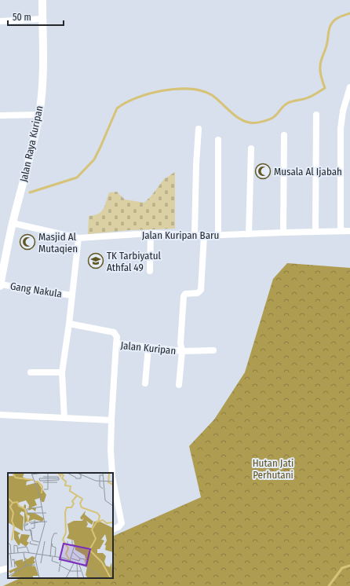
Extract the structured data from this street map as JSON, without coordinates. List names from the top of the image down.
{
  "streets": {
    "street": [
      "Jalan Raya Kuripan",
      "Jalan Kuripan Baru",
      "Gang Nakula",
      "Jalan Kuripan"
    ]
  },
  "crossings": [
    ["Jalan Raya Kuripan", "Jalan Kuripan Baru"],
    ["Jalan Raya Kuripan", "Gang Nakula"],
    ["Jalan Kuripan Baru", "Jalan Kuripan"]
  ],
  "parks": ["Hutan Jati Perhutani"],
  "places": {
    "mosque": ["Musala Al Ijabah", "Masjid Al Mutaqien"],
    "school or university": ["TK Tarbiyatul Athfal 49"]
  },
  "scale_bar": "50 m"
}
